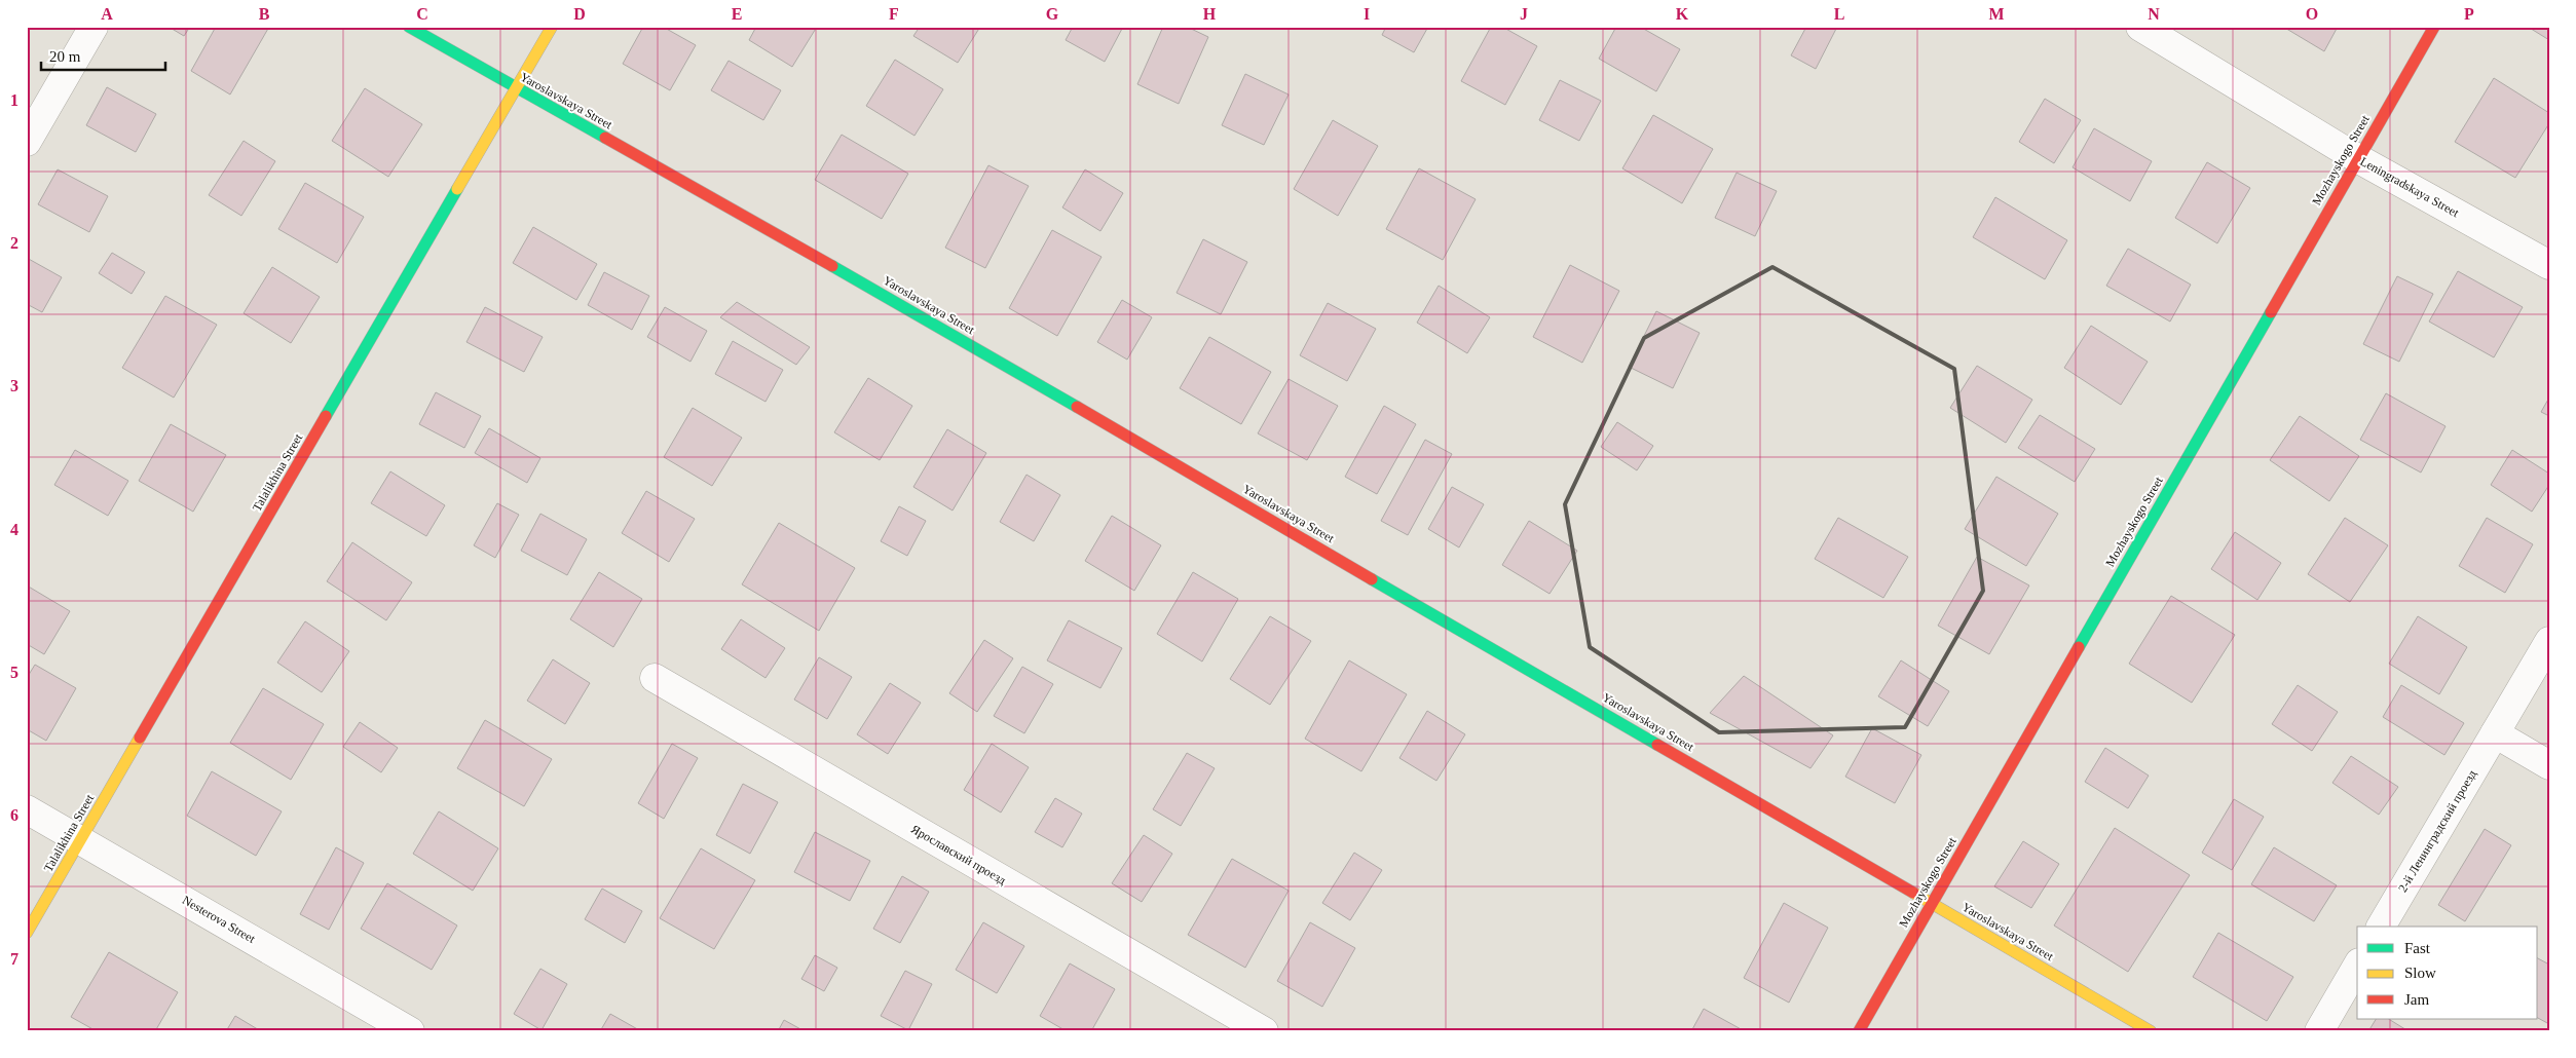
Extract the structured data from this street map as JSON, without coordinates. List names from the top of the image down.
{
  "streets": {
    "street": [
      "Yaroslavskaya Street",
      "Mozhayskogo Street",
      "Leningradskaya Street",
      "Talalikhina Street",
      "2-й Ленинградский проезд",
      "Ярославский проезд",
      "Nesterova Street"
    ]
  },
  "crossings": [
    ["Yaroslavskaya Street", "Mozhayskogo Street"],
    ["Yaroslavskaya Street", "Talalikhina Street"],
    ["Mozhayskogo Street", "Leningradskaya Street"],
    ["Talalikhina Street", "Nesterova Street"]
  ],
  "legend": ["Fast", "Slow", "Jam"],
  "scale_bar": "20 m",
  "grid": {
    "columns": [
      "A",
      "B",
      "C",
      "D",
      "E",
      "F",
      "G",
      "H",
      "I",
      "J",
      "K",
      "L",
      "M",
      "N",
      "O",
      "P"
    ],
    "rows": [
      "1",
      "2",
      "3",
      "4",
      "5",
      "6",
      "7"
    ]
  }
}
